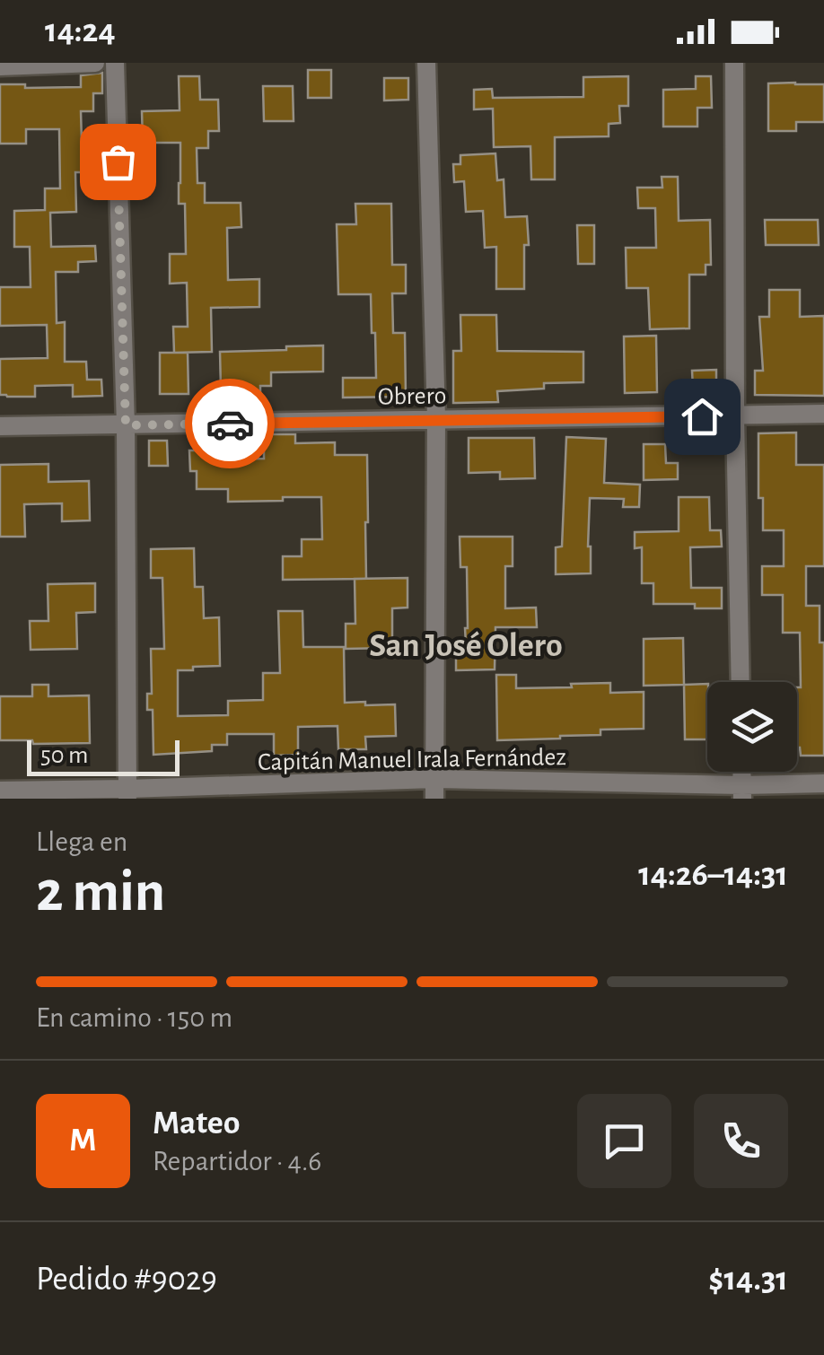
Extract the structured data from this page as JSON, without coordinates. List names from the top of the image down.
{
  "streets": {
    "street": ["Obrero", "Capitán Manuel Irala Fernández"]
  },
  "districts": ["San José Olero"],
  "scale_bar": "50 m",
  "page": {
    "status": "14:24",
    "scale": "50 m",
    "heading": ["2 min", "Llega en", "14:26–14:31"],
    "panel": [
      "Mateo",
      "Repartidor · 4.6",
      "Pedido #9029",
      "$14.31"
    ],
    "bar": "En camino · 150 m",
    "round": "M"
  }
}
